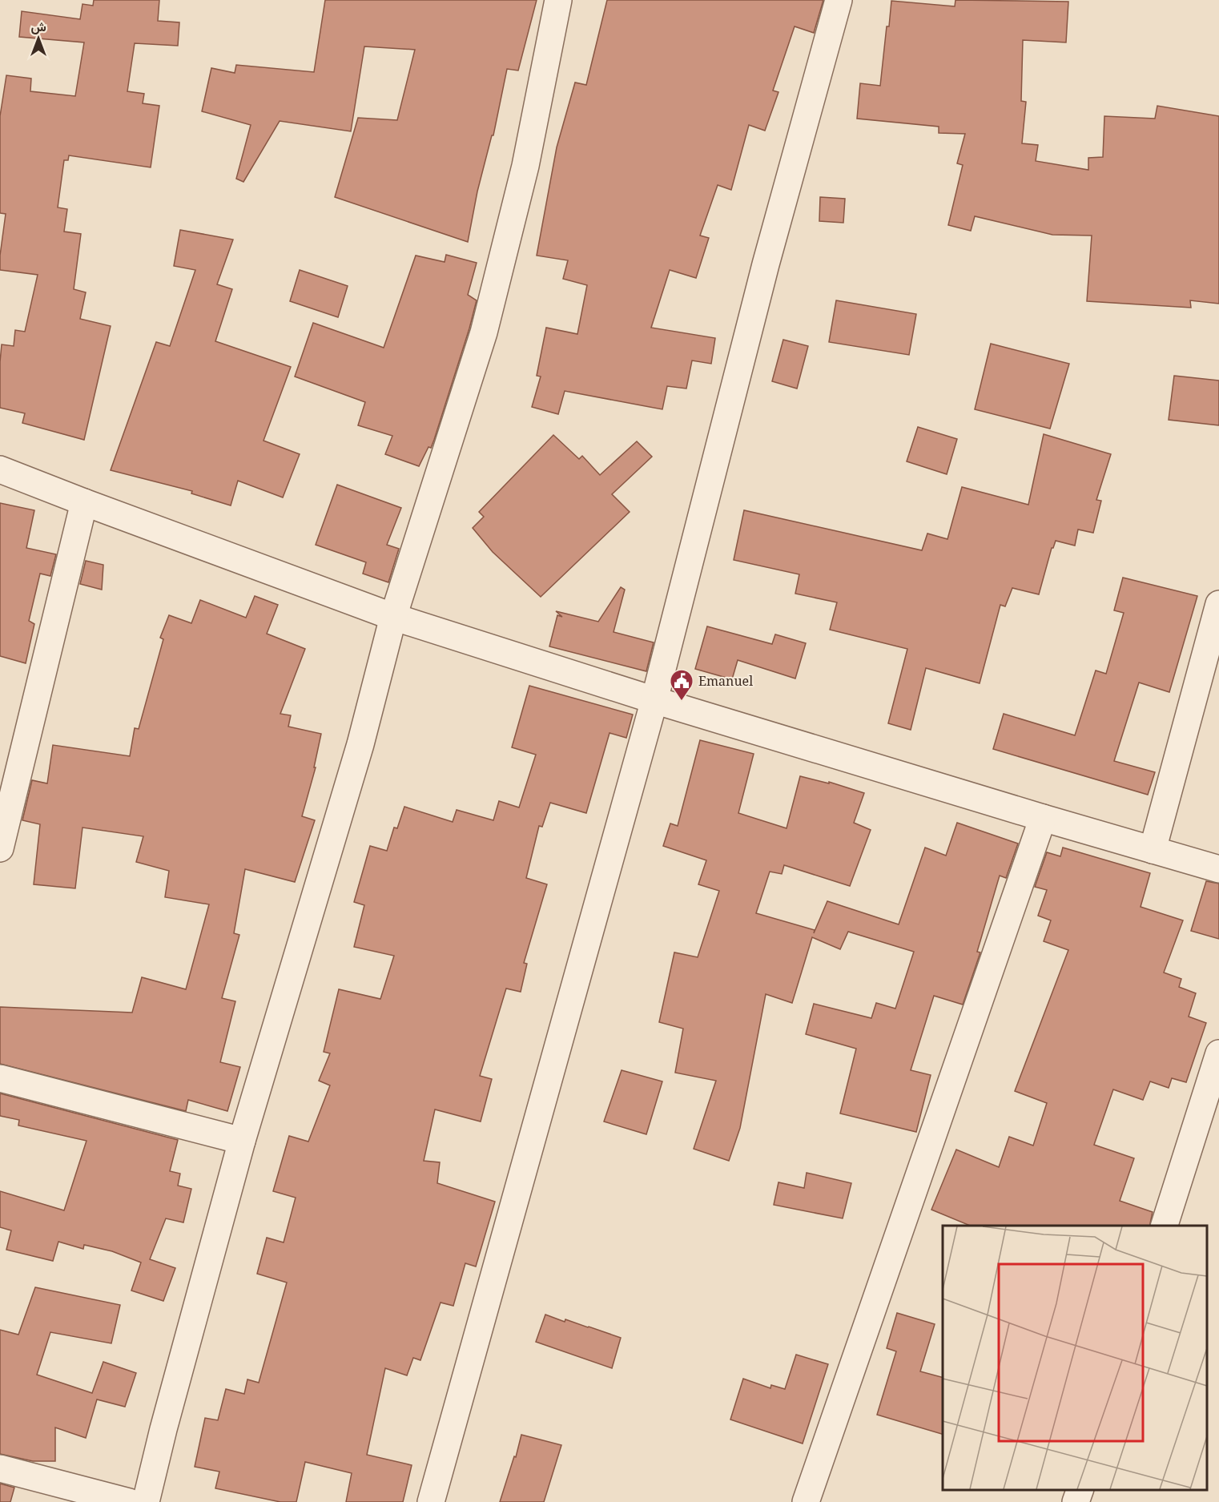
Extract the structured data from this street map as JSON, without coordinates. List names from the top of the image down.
{
  "places": {
    "public building": ["Emanuel"]
  },
  "north": "top"
}
